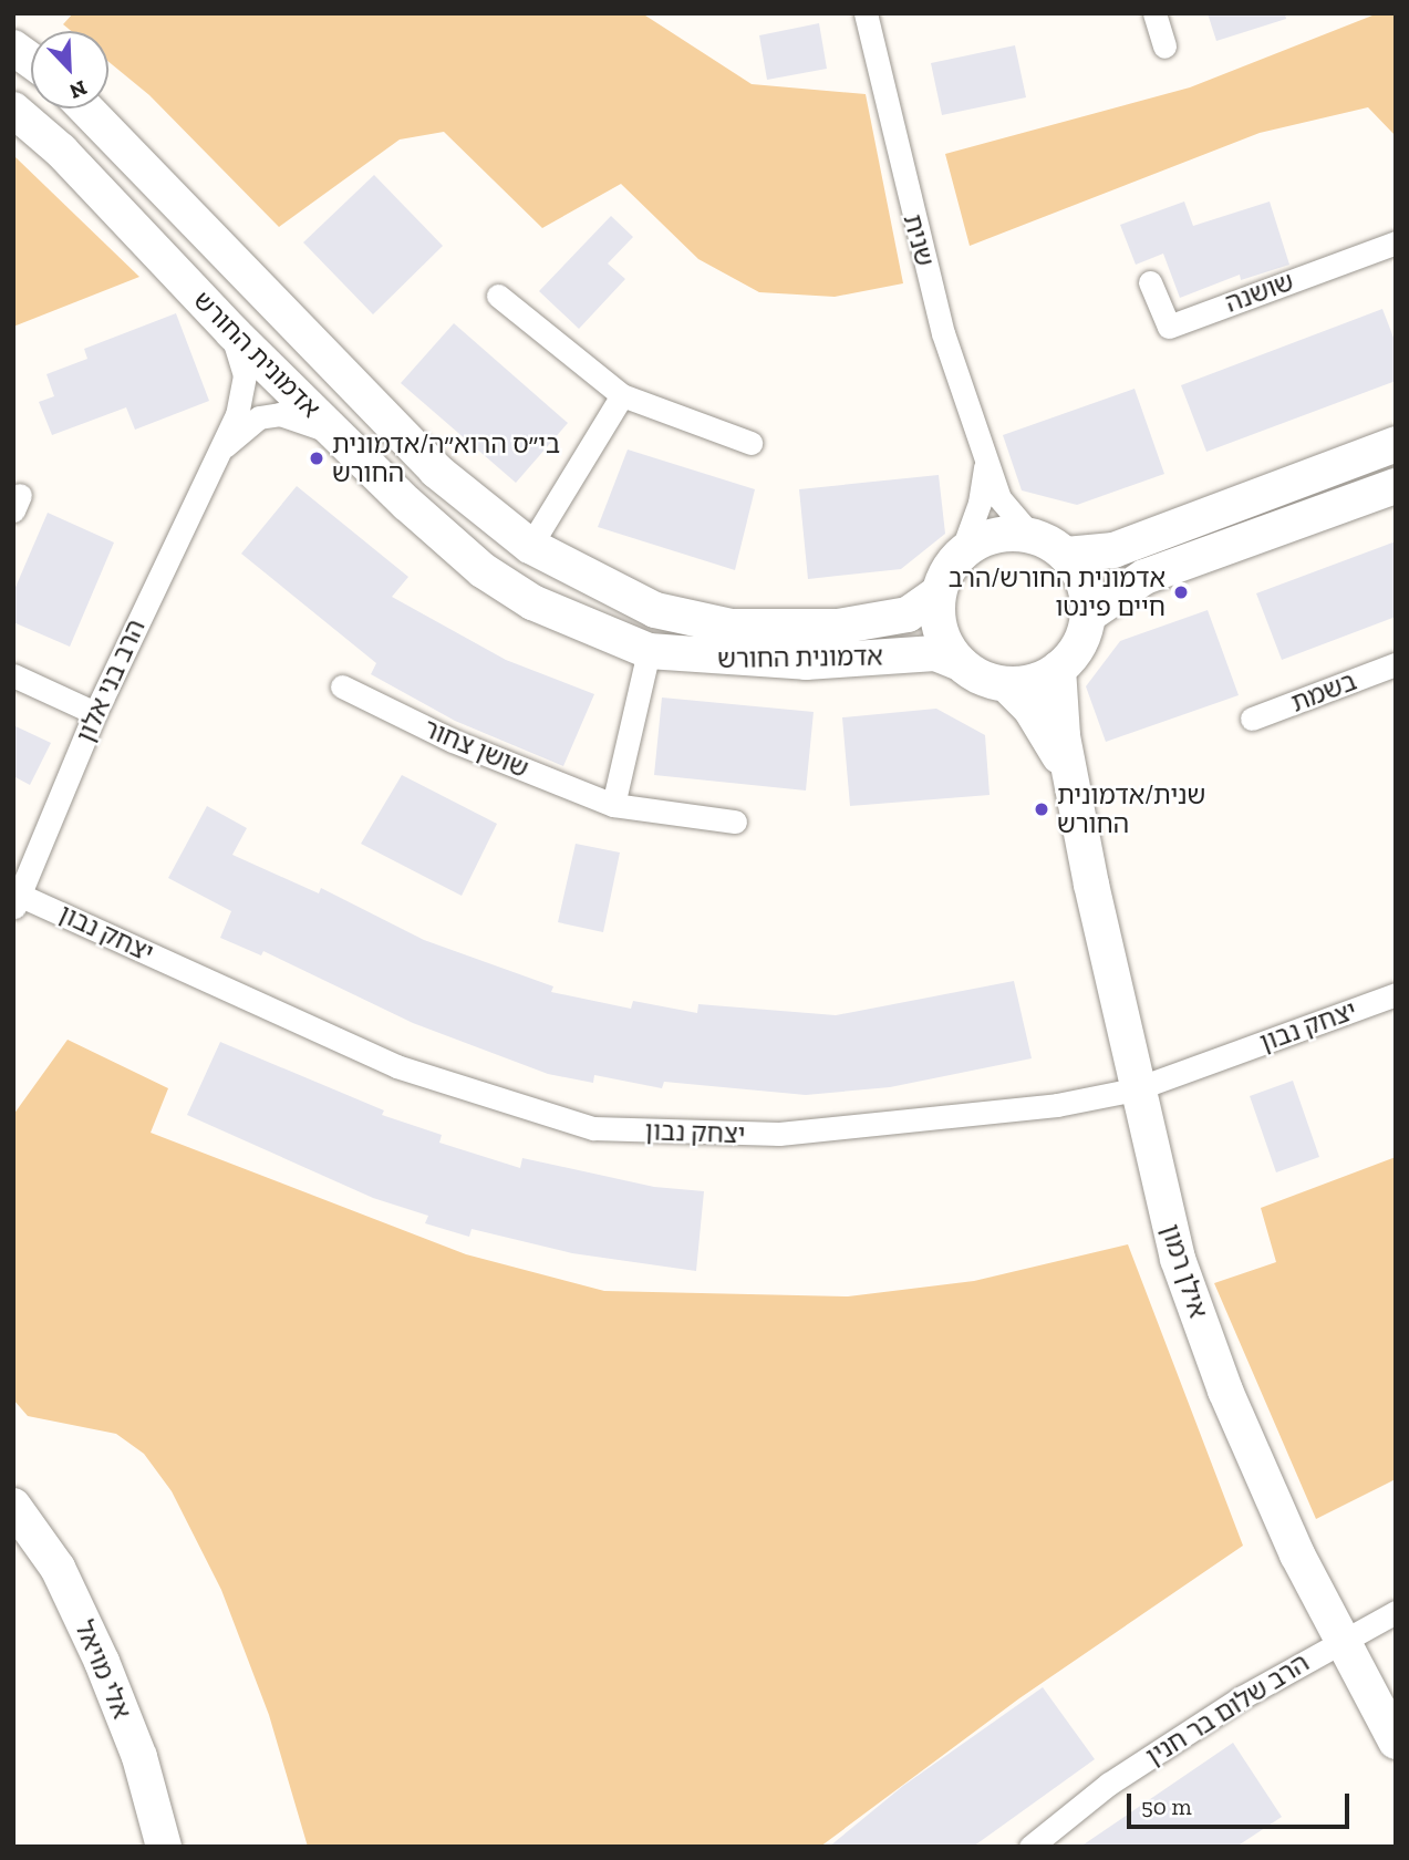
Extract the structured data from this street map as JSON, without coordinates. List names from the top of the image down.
{
  "streets": {
    "street": [
      "שנית",
      "שושנה",
      "אדמונית החורש",
      "הרב בני אלון",
      "בשמת",
      "שושן צחור",
      "יצחק נבון",
      "אילן רמון",
      "אלי מויאל",
      "הרב שלום בר חנין"
    ]
  },
  "crossings": [
    ["שנית", "אדמונית החורש"],
    ["שנית", "אילן רמון"],
    ["אדמונית החורש", "הרב בני אלון"],
    ["אדמונית החורש", "אילן רמון"],
    ["הרב בני אלון", "יצחק נבון"],
    ["יצחק נבון", "אילן רמון"],
    ["אילן רמון", "הרב שלום בר חנין"]
  ],
  "places": ["בי״ס הרוא״ה/אדמונית החורש", "אדמונית החורש/הרב חיים פינטו", "שנית/אדמונית החורש"],
  "scale_bar": "50 m",
  "north": "bottom right"
}
